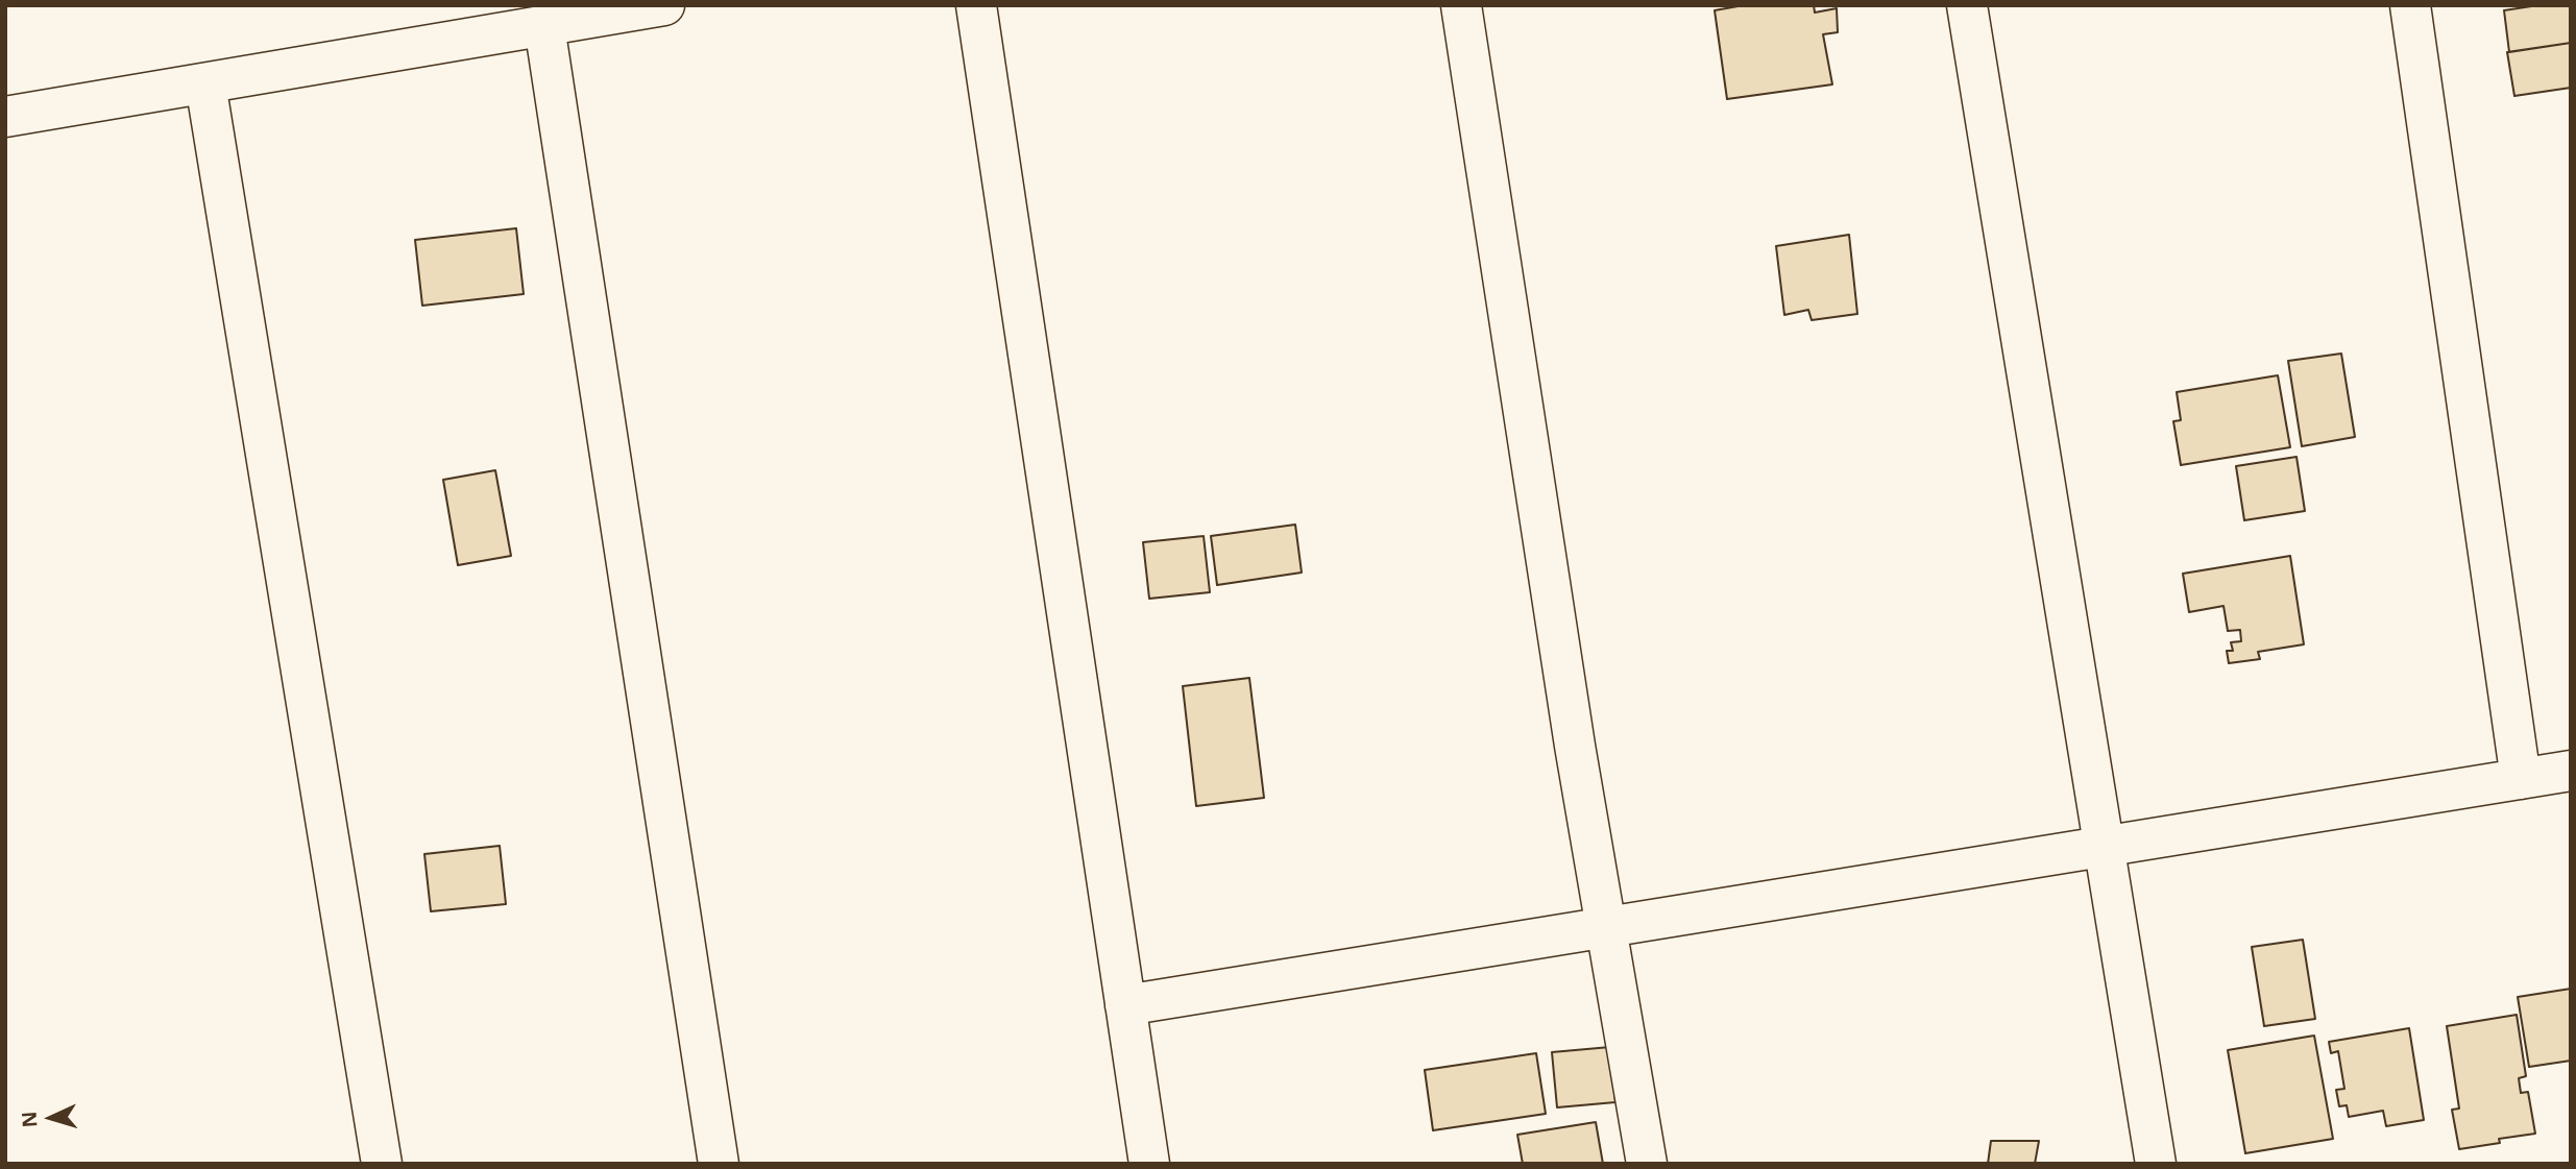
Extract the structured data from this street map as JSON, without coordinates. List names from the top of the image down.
{
  "north": "left"
}
